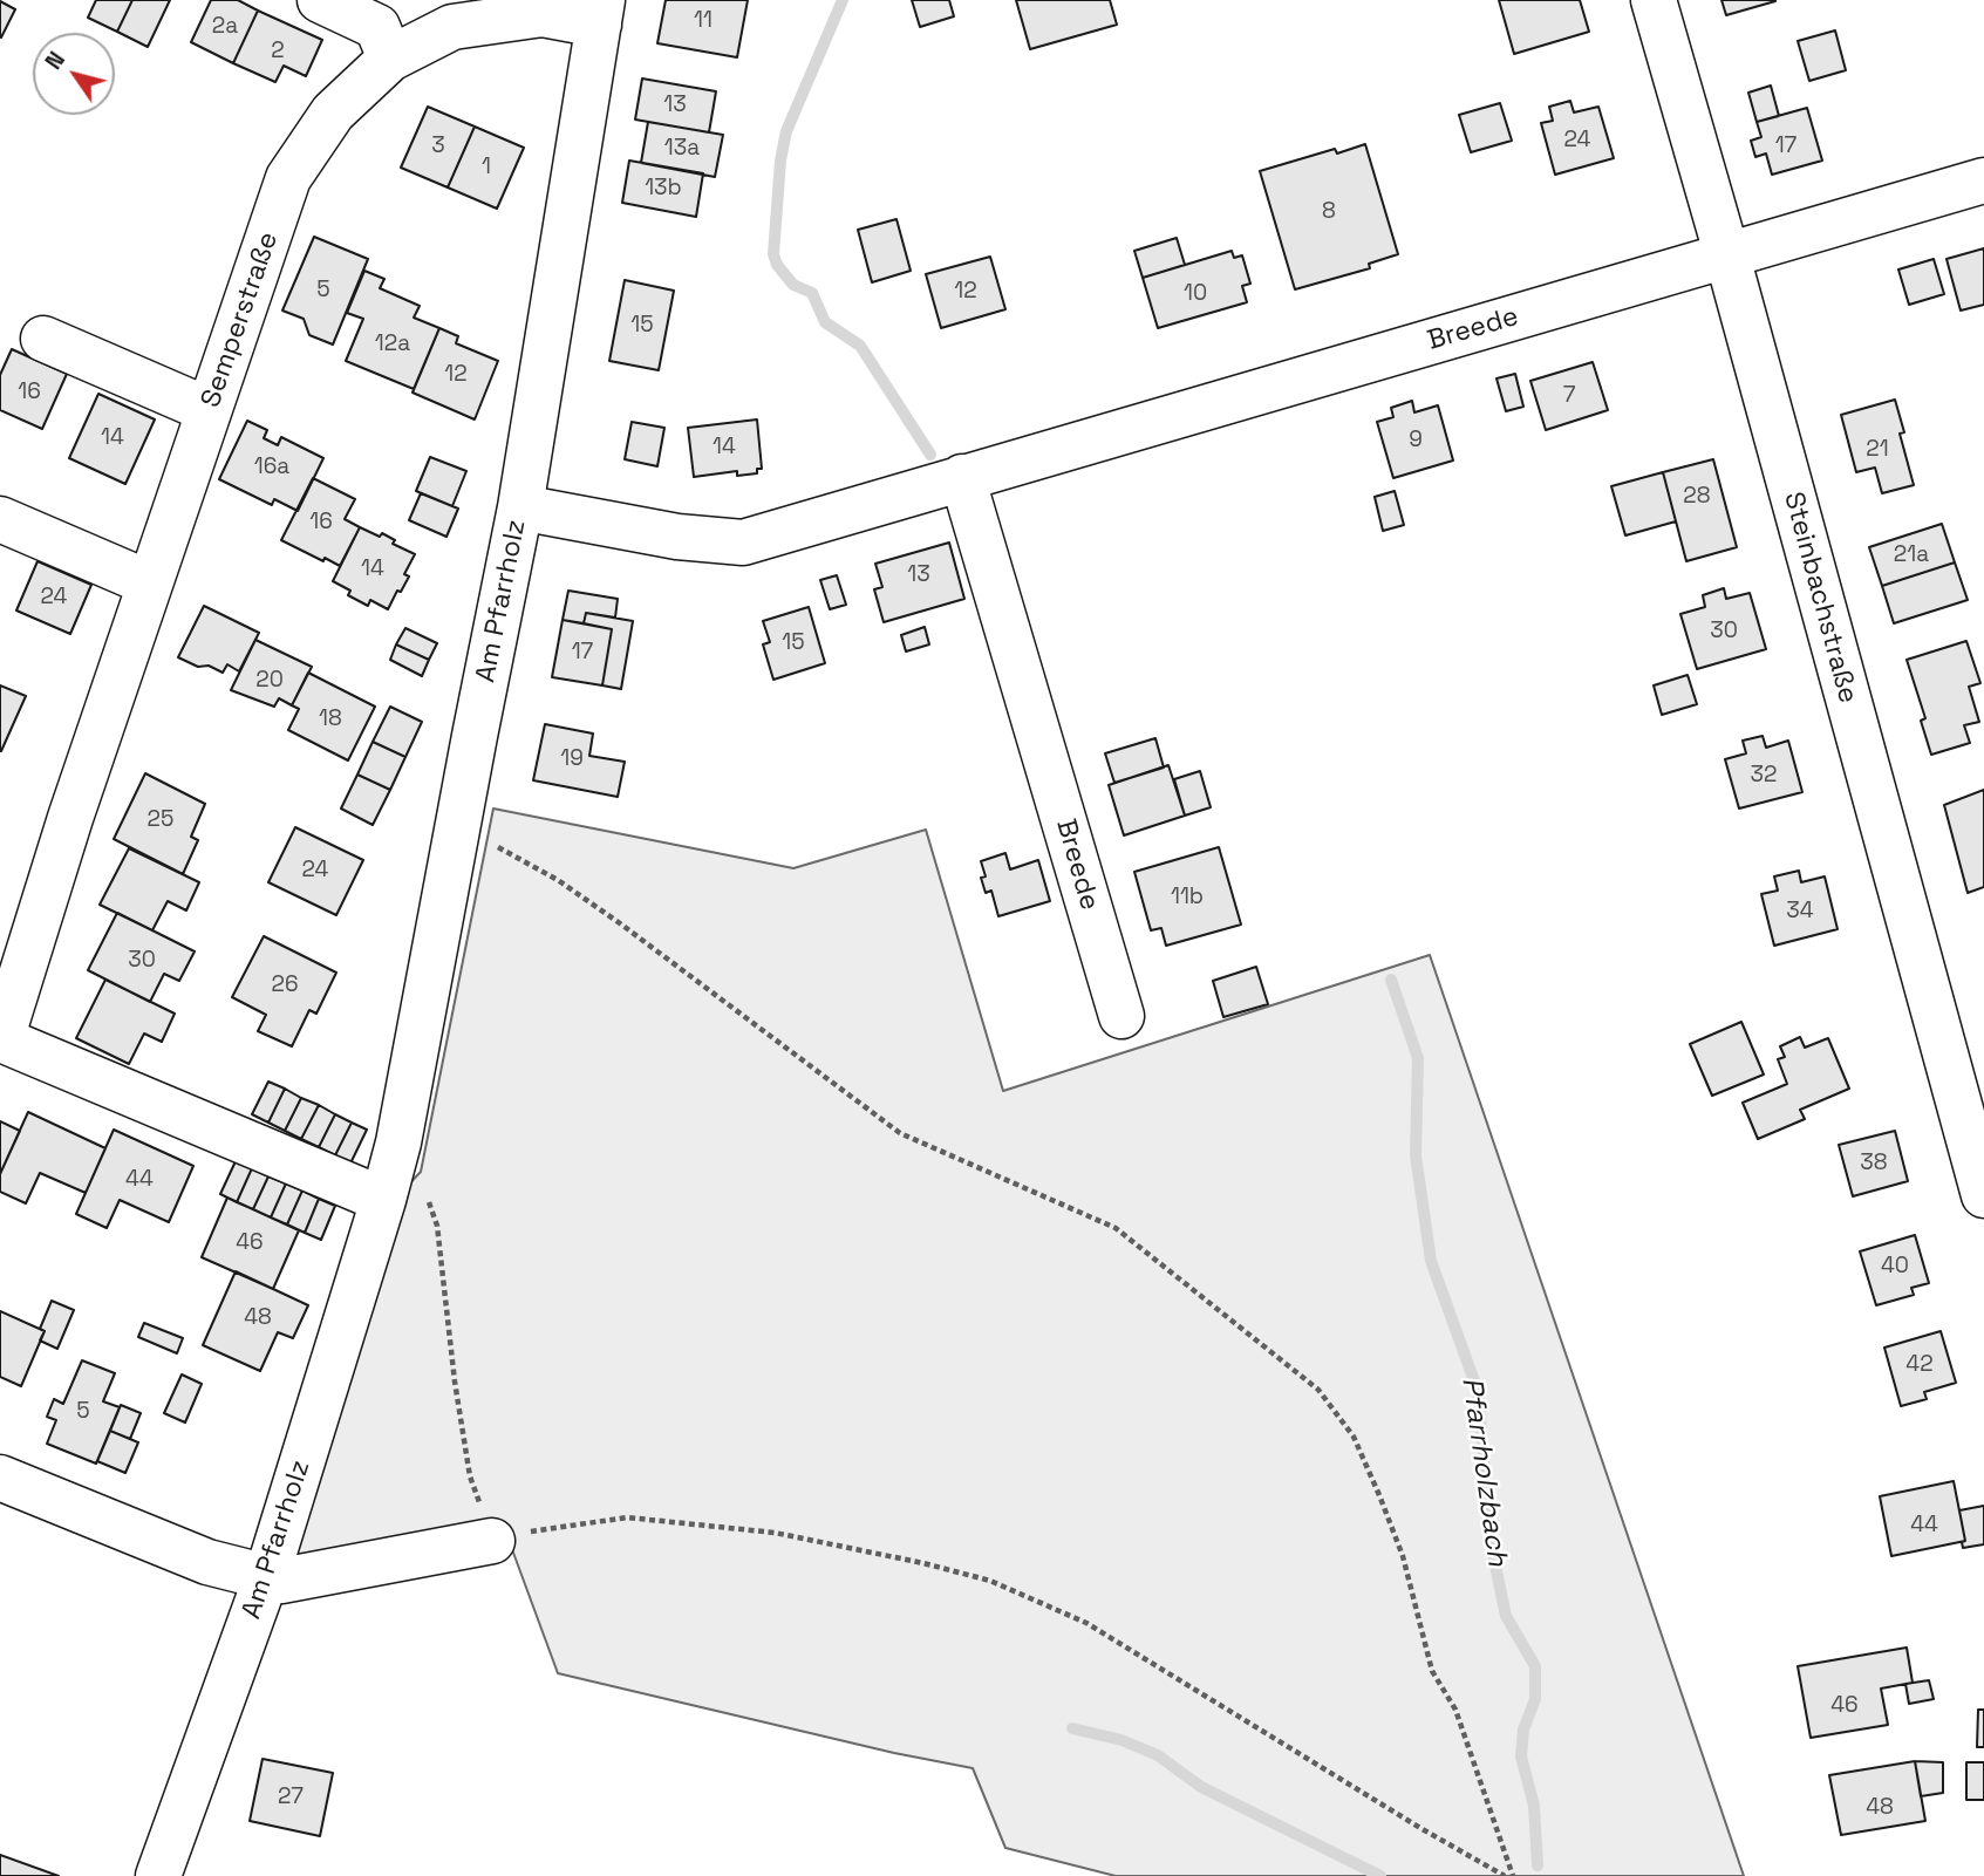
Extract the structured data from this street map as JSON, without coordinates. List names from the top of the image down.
{
  "streets": {
    "street": [
      "Semperstraße",
      "Breede",
      "Steinbachstraße",
      "Am Pfarrholz"
    ]
  },
  "crossings": [
    ["Semperstraße", "Am Pfarrholz"],
    ["Breede", "Steinbachstraße"],
    ["Breede", "Am Pfarrholz"]
  ],
  "water": ["Pfarrholzbach"],
  "house_numbers": [
    "11",
    "2a",
    "2",
    "13",
    "24",
    "3",
    "17",
    "13a",
    "1",
    "13b",
    "8",
    "5",
    "12",
    "10",
    "15",
    "12a",
    "12",
    "16",
    "7",
    "14",
    "9",
    "14",
    "21",
    "16a",
    "28",
    "16",
    "21a",
    "14",
    "13",
    "24",
    "30",
    "15",
    "17",
    "20",
    "18",
    "19",
    "32",
    "25",
    "24",
    "11b",
    "34",
    "30",
    "26",
    "38",
    "44",
    "46",
    "40",
    "48",
    "42",
    "5",
    "44",
    "46",
    "27",
    "48"
  ],
  "north": "top left"
}
